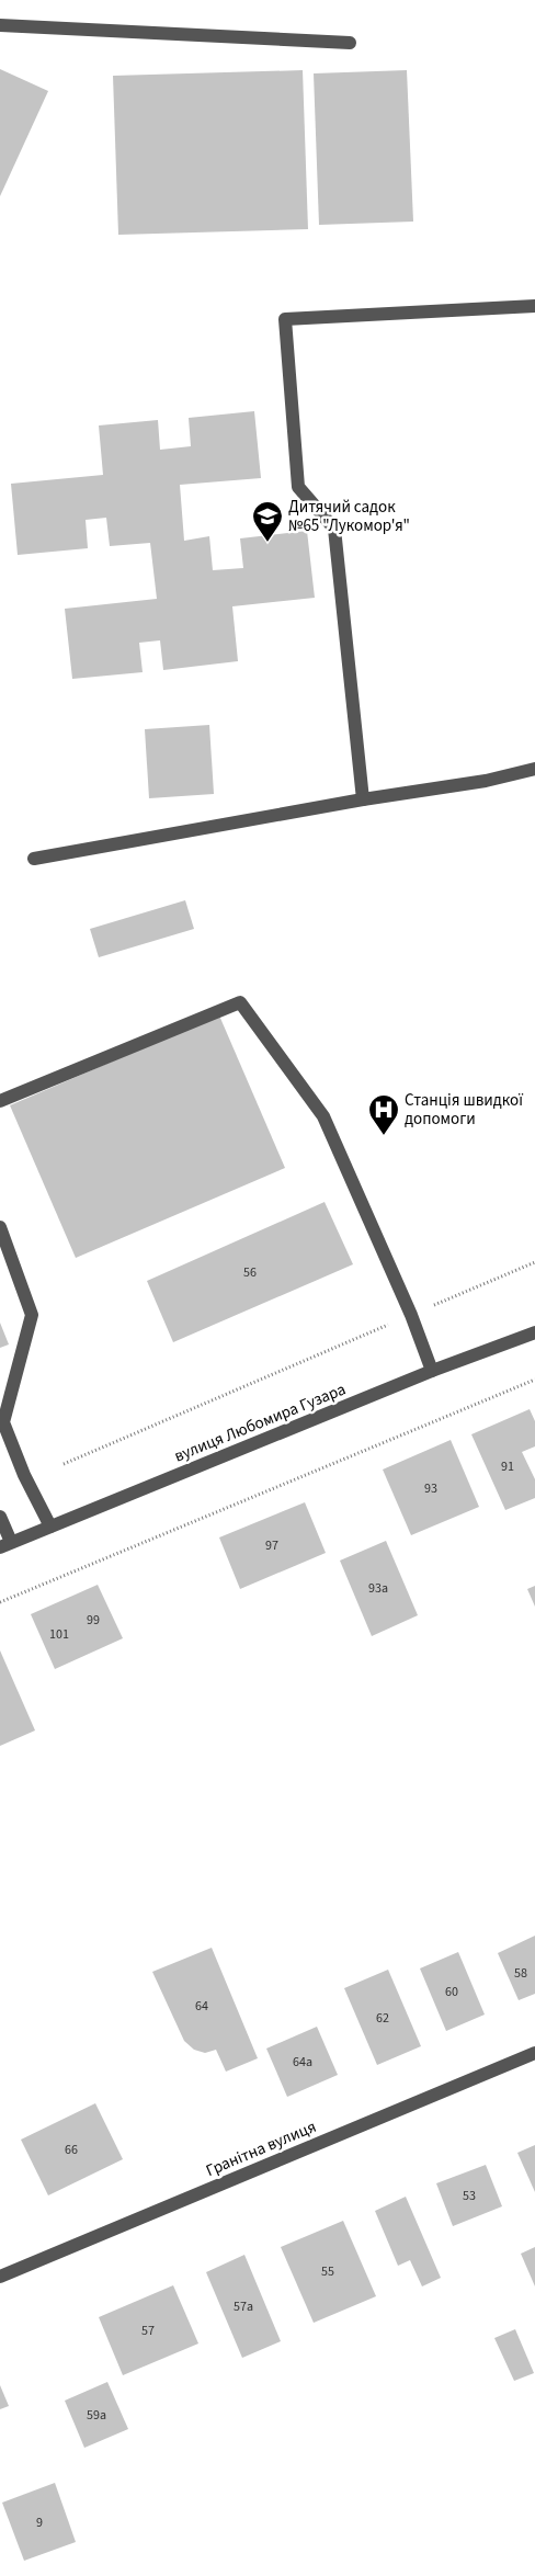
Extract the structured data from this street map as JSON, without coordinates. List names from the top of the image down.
{
  "streets": {
    "street": ["вулиця Любомира Гузара", "Гранітна вулиця"]
  },
  "places": {
    "school or university": ["Дитячий садок №65 \"Лукомор'я\""],
    "hospital": ["Станція швидкої допомоги"]
  },
  "house_numbers": [
    "56",
    "91",
    "93",
    "97",
    "93а",
    "99",
    "101",
    "58",
    "60",
    "64",
    "62",
    "64а",
    "66",
    "53",
    "55",
    "57а",
    "57",
    "59а",
    "9"
  ]
}
